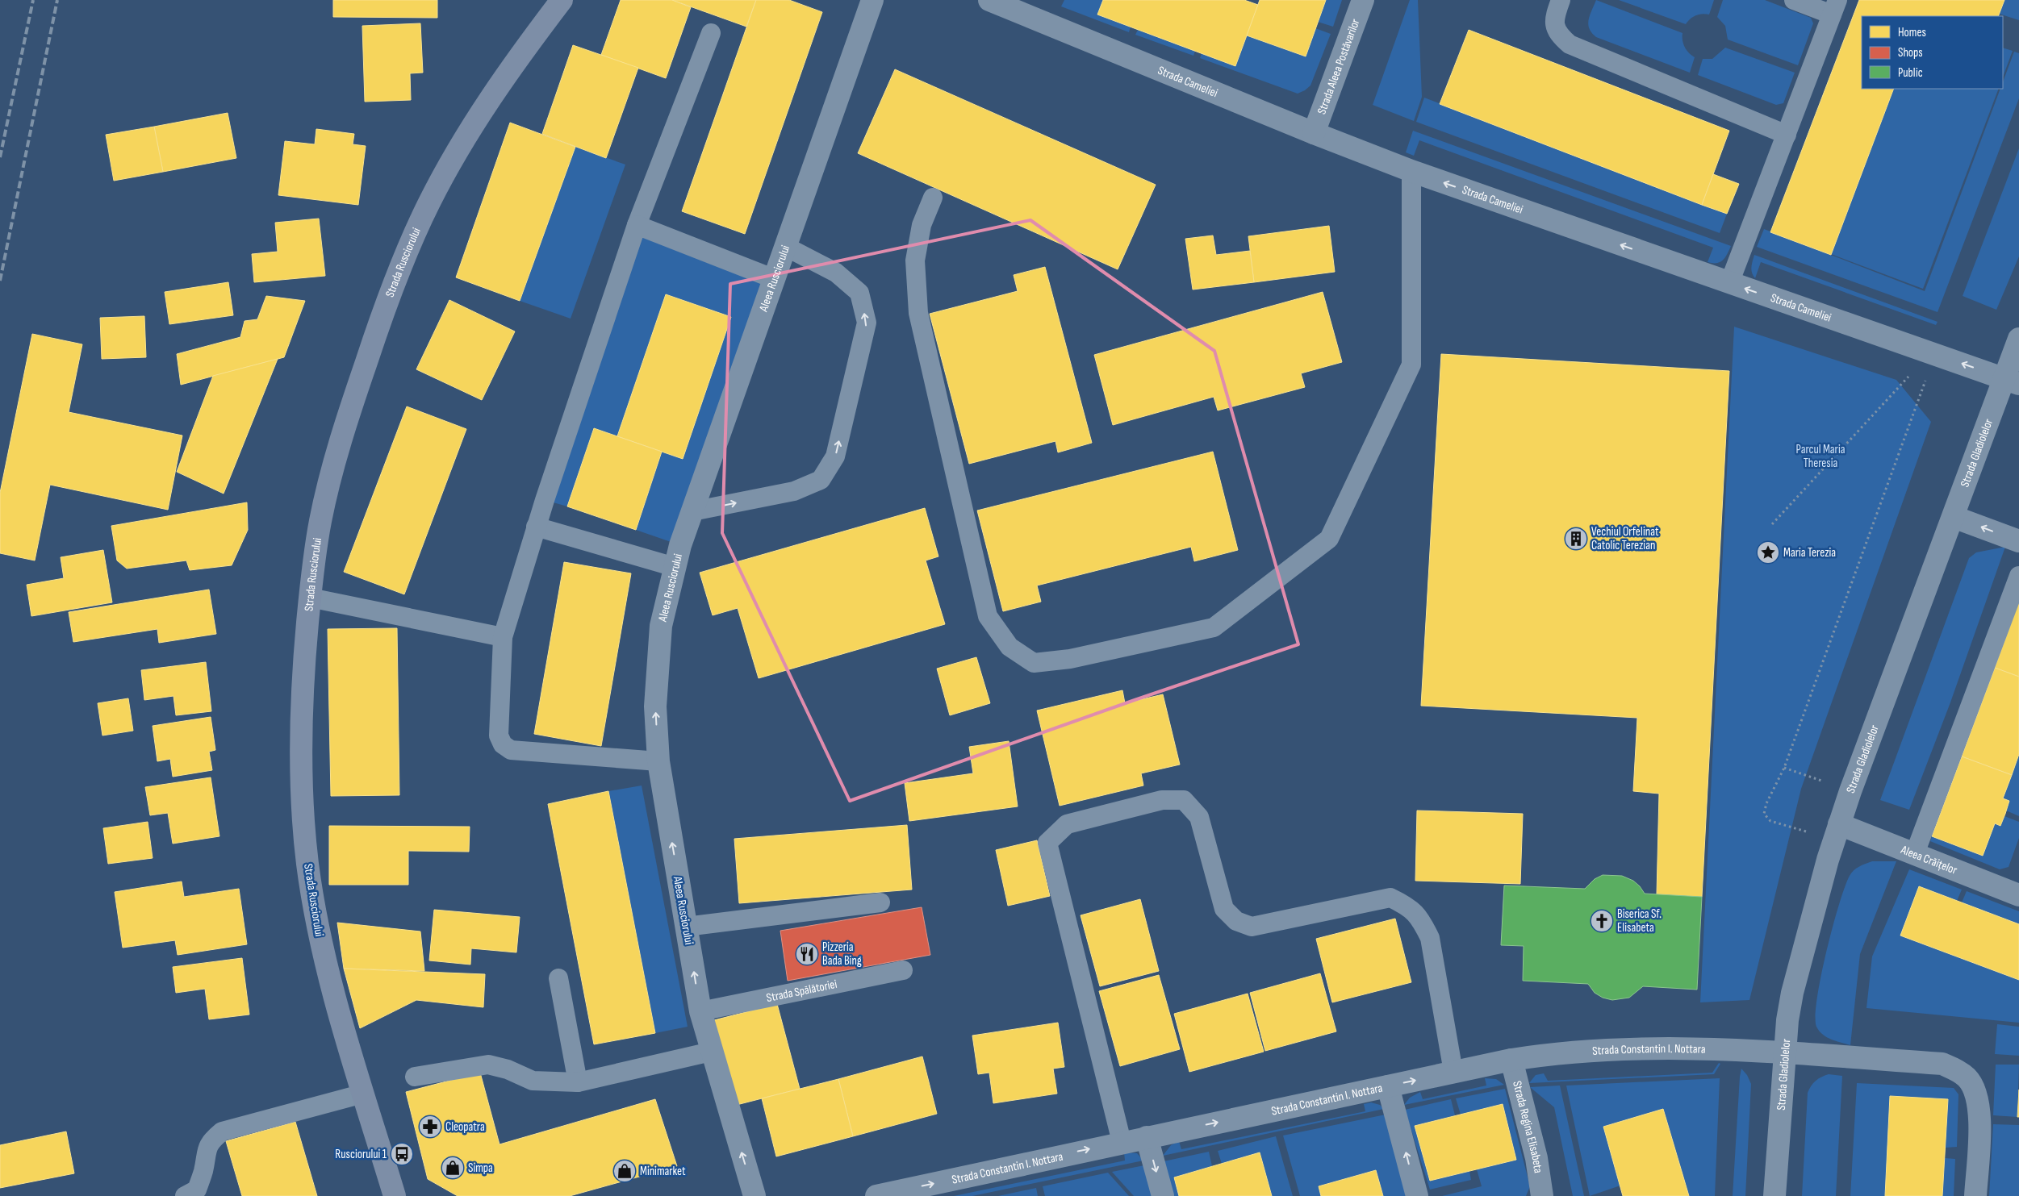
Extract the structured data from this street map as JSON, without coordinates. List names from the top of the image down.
{
  "streets": {
    "main road": ["Strada Rusciorului"],
    "street": [
      "Strada Aleea Postăvarilor",
      "Strada Cameliei",
      "Aleea Rusciorului",
      "Strada Gladiolelor",
      "Aleea Crăițelor",
      "Strada Constantin I. Nottara",
      "Strada Regina Elisabeta"
    ],
    "lane": ["Strada Spălătoriei"]
  },
  "crossings": [
    ["Strada Aleea Postăvarilor", "Strada Cameliei"],
    ["Strada Cameliei", "Strada Gladiolelor"],
    ["Aleea Rusciorului", "Strada Spălătoriei"],
    ["Strada Gladiolelor", "Aleea Crăițelor"],
    ["Strada Gladiolelor", "Strada Constantin I. Nottara"],
    ["Strada Constantin I. Nottara", "Strada Regina Elisabeta"]
  ],
  "one_way": ["Strada Cameliei", "Aleea Rusciorului", "Strada Constantin I. Nottara"],
  "parks": ["Parcul Maria Theresia"],
  "places": {
    "building": ["Vechiul Orfelinat Catolic Terezian"],
    "place": ["Maria Terezia"],
    "church": ["Biserica Sf. Elisabeta"],
    "restaurant": ["Pizzeria Bada Bing"],
    "pharmacy": ["Cleopatra"],
    "bus stop": ["Rusciorului 1"],
    "shop": ["Simpa", "Minimarket"]
  },
  "legend": ["Homes", "Shops", "Public"]
}
